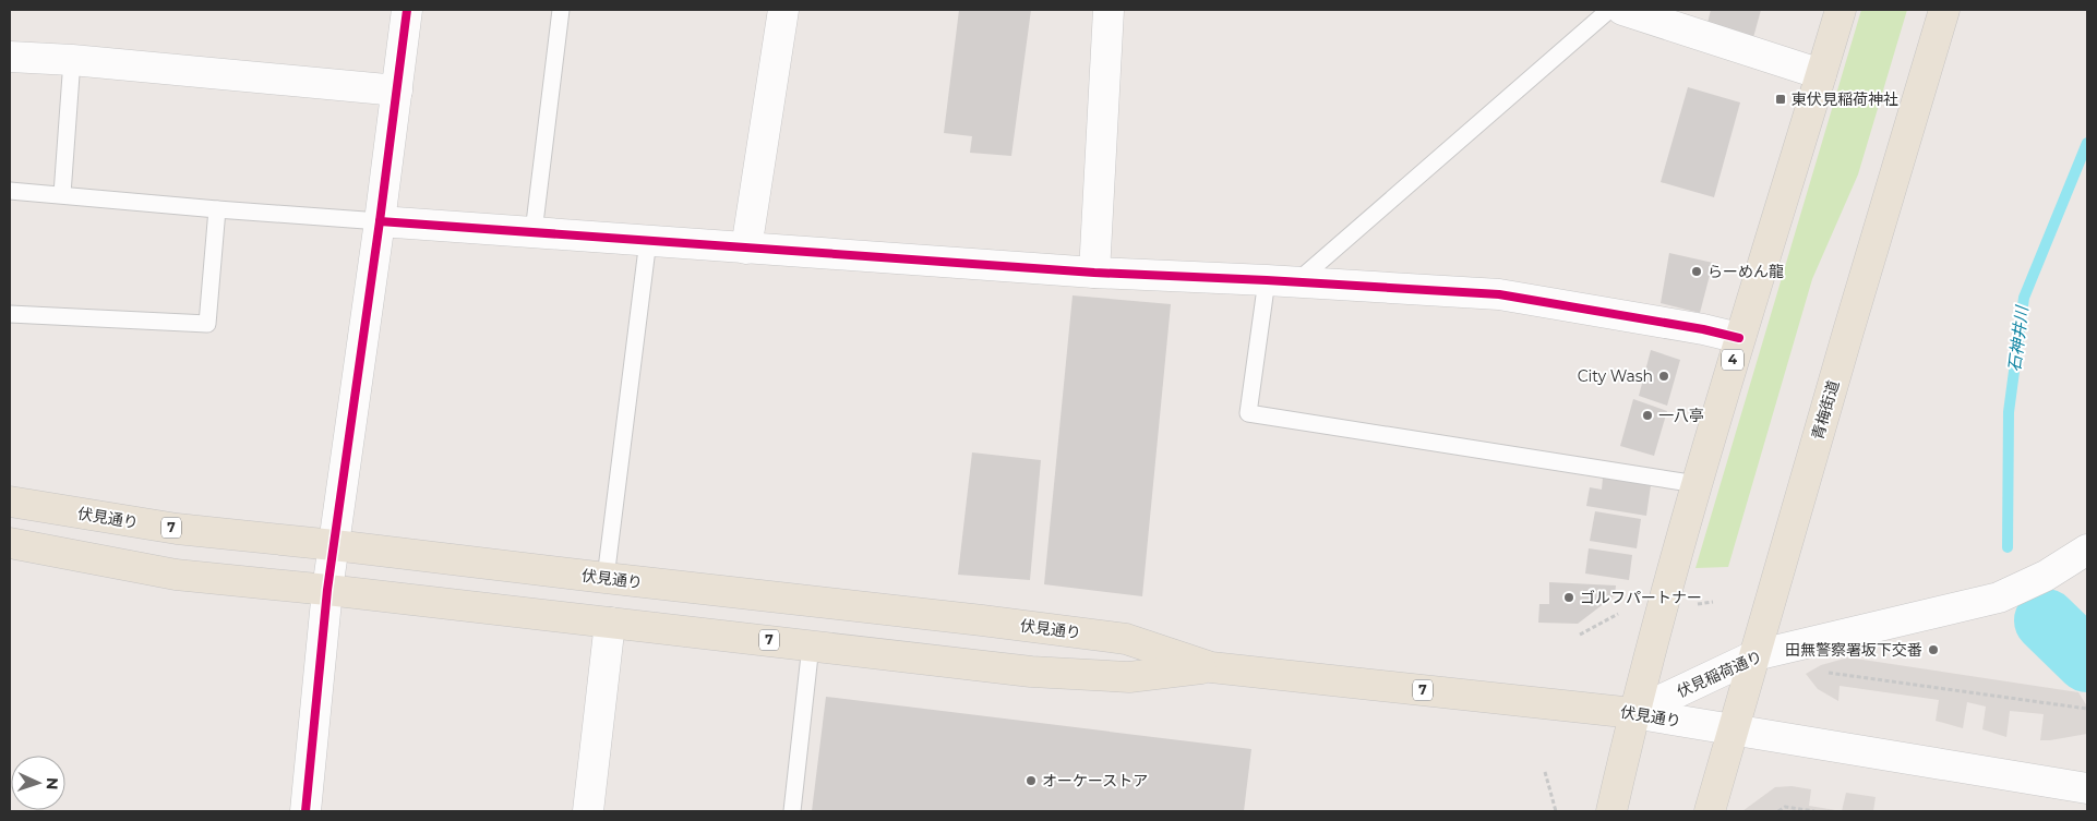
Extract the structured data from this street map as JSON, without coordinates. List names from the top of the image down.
{
  "streets": {
    "main road": [
      "4",
      "青梅街道",
      "伏見通り",
      "7"
    ],
    "street": ["伏見稲荷通り"]
  },
  "crossings": [
    ["4", "伏見通り"],
    ["4", "伏見稲荷通り"],
    ["青梅街道", "伏見通り"],
    ["青梅街道", "伏見稲荷通り"],
    ["伏見通り", "伏見稲荷通り"]
  ],
  "water": ["石神井川"],
  "places": {
    "transit": ["東伏見稲荷神社"],
    "other": [
      "らーめん龍",
      "City Wash",
      "一八亭",
      "ゴルフパートナー",
      "田無警察署坂下交番",
      "オーケーストア"
    ]
  },
  "north": "right"
}
